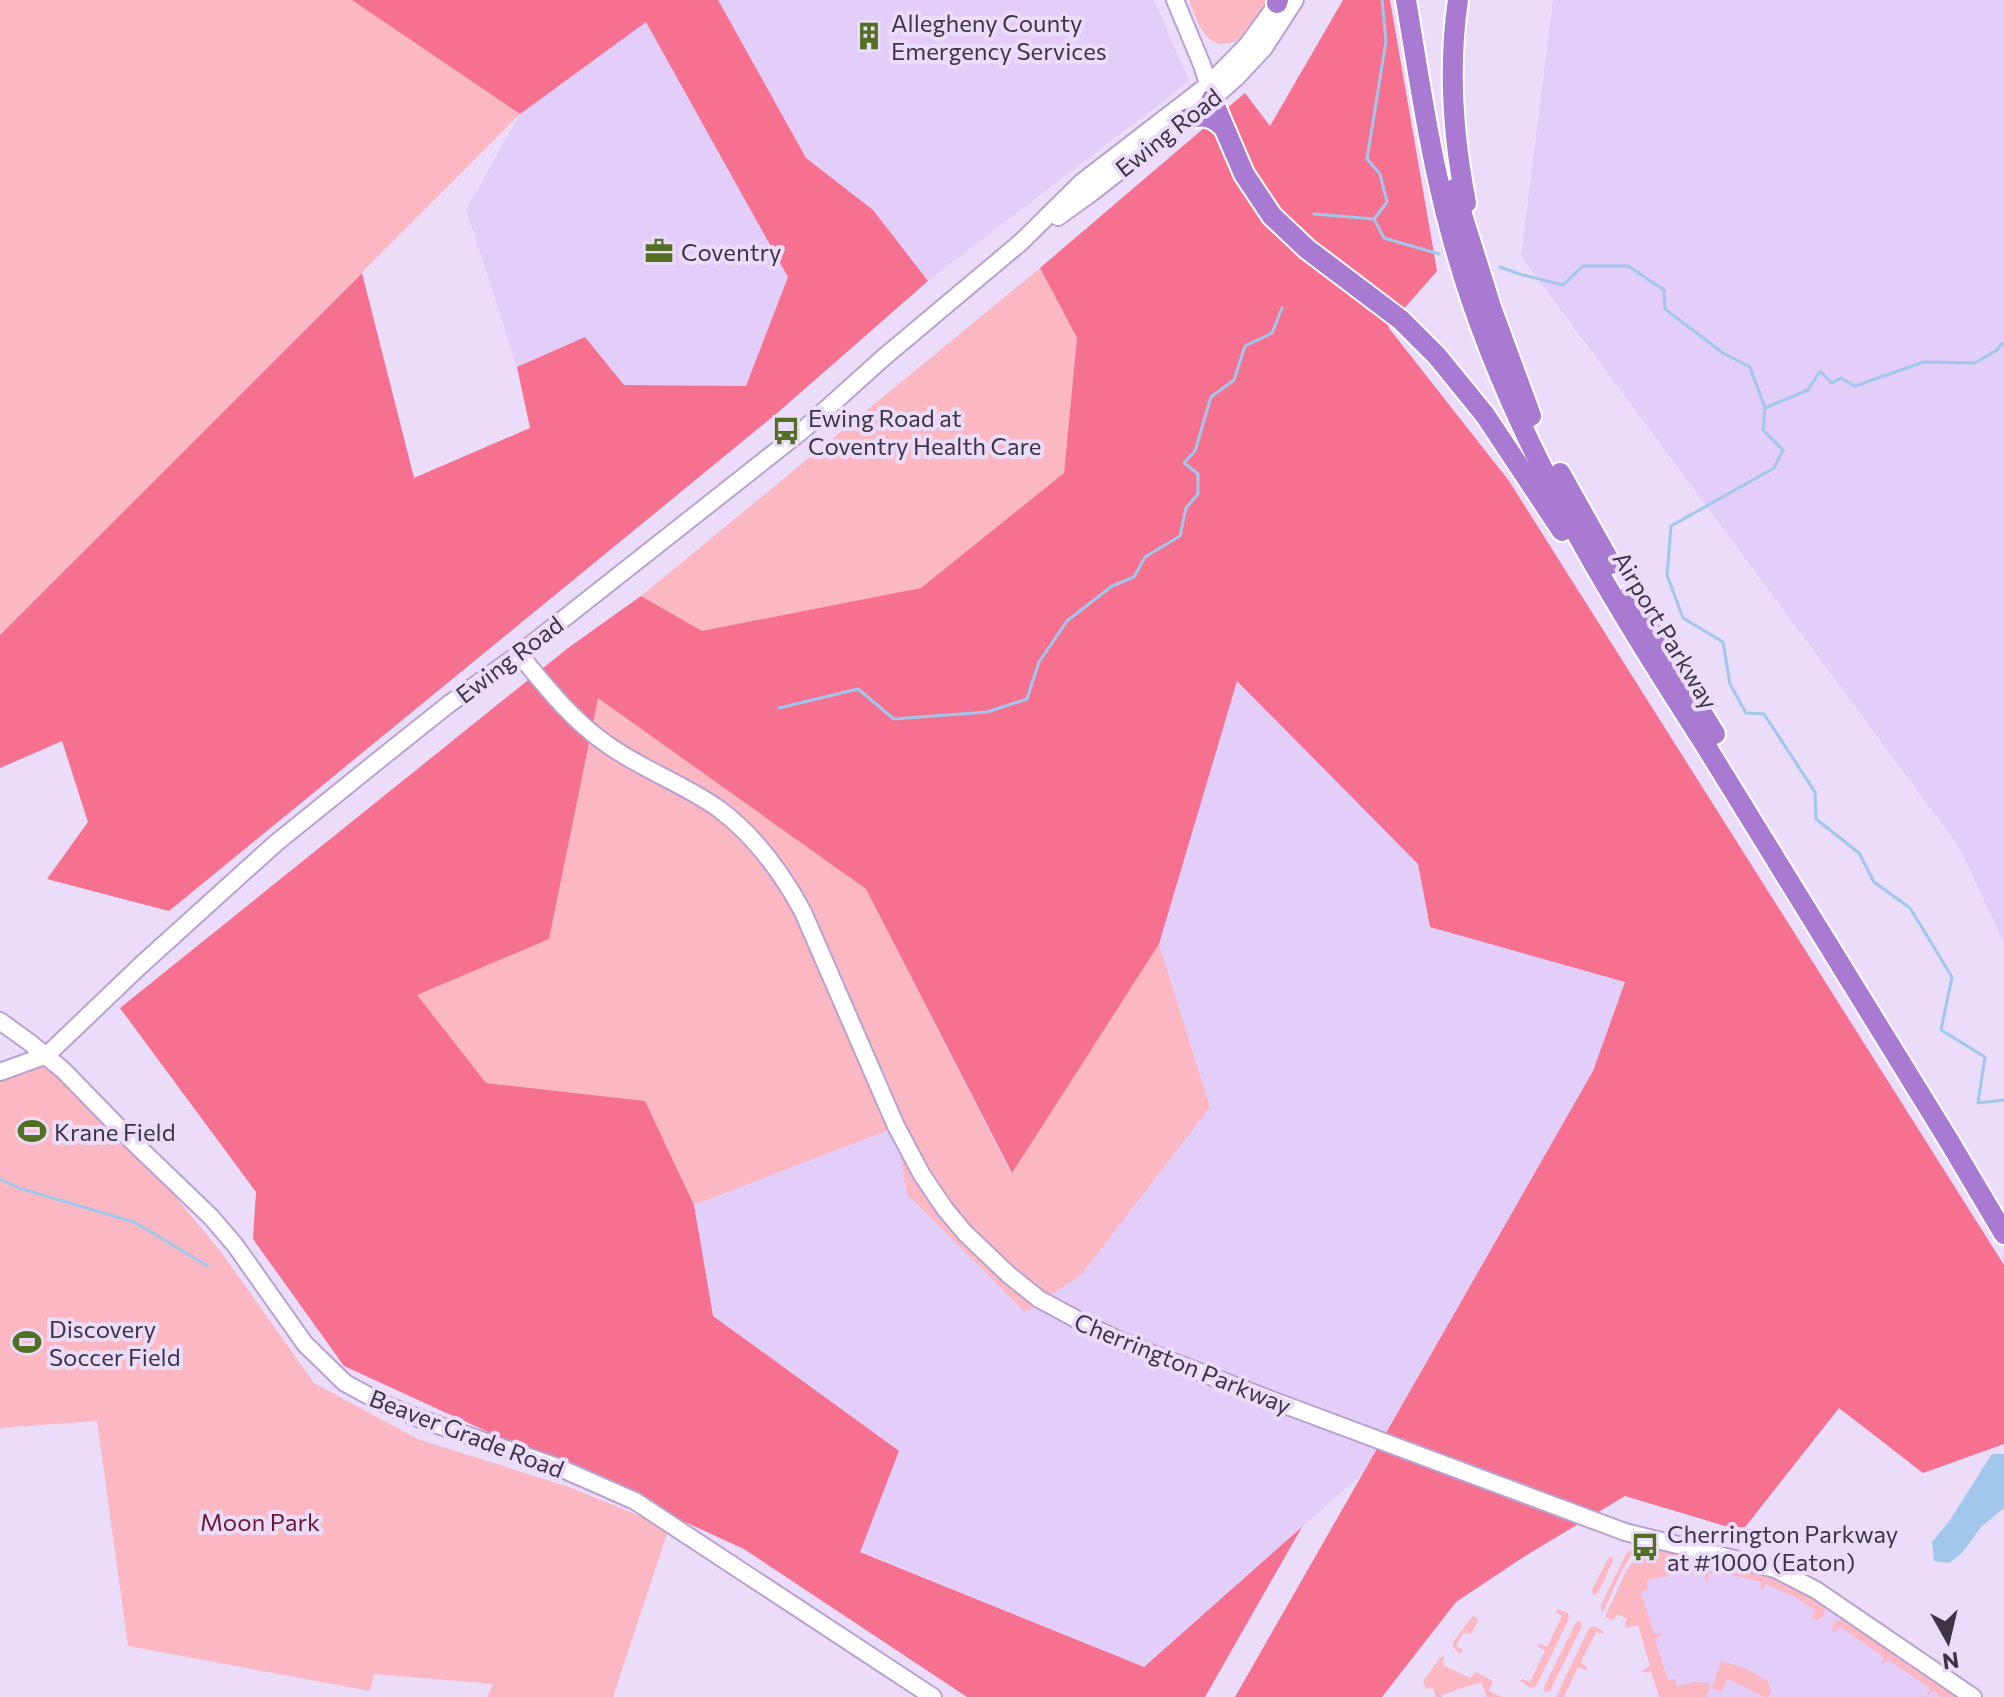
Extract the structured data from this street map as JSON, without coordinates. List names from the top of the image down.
{
  "streets": {
    "highway": ["Airport Parkway"],
    "street": ["Ewing Road", "Cherrington Parkway", "Beaver Grade Road"]
  },
  "crossings": [
    ["Ewing Road", "Cherrington Parkway"],
    ["Ewing Road", "Beaver Grade Road"]
  ],
  "parks": ["Moon Park"],
  "places": {
    "building": ["Allegheny County Emergency Services"],
    "office": ["Coventry"],
    "bus stop": ["Ewing Road at Coventry Health Care", "Cherrington Parkway at #1000 (Eaton)"],
    "sports": ["Krane Field", "Discovery Soccer Field"]
  },
  "north": "bottom"
}
